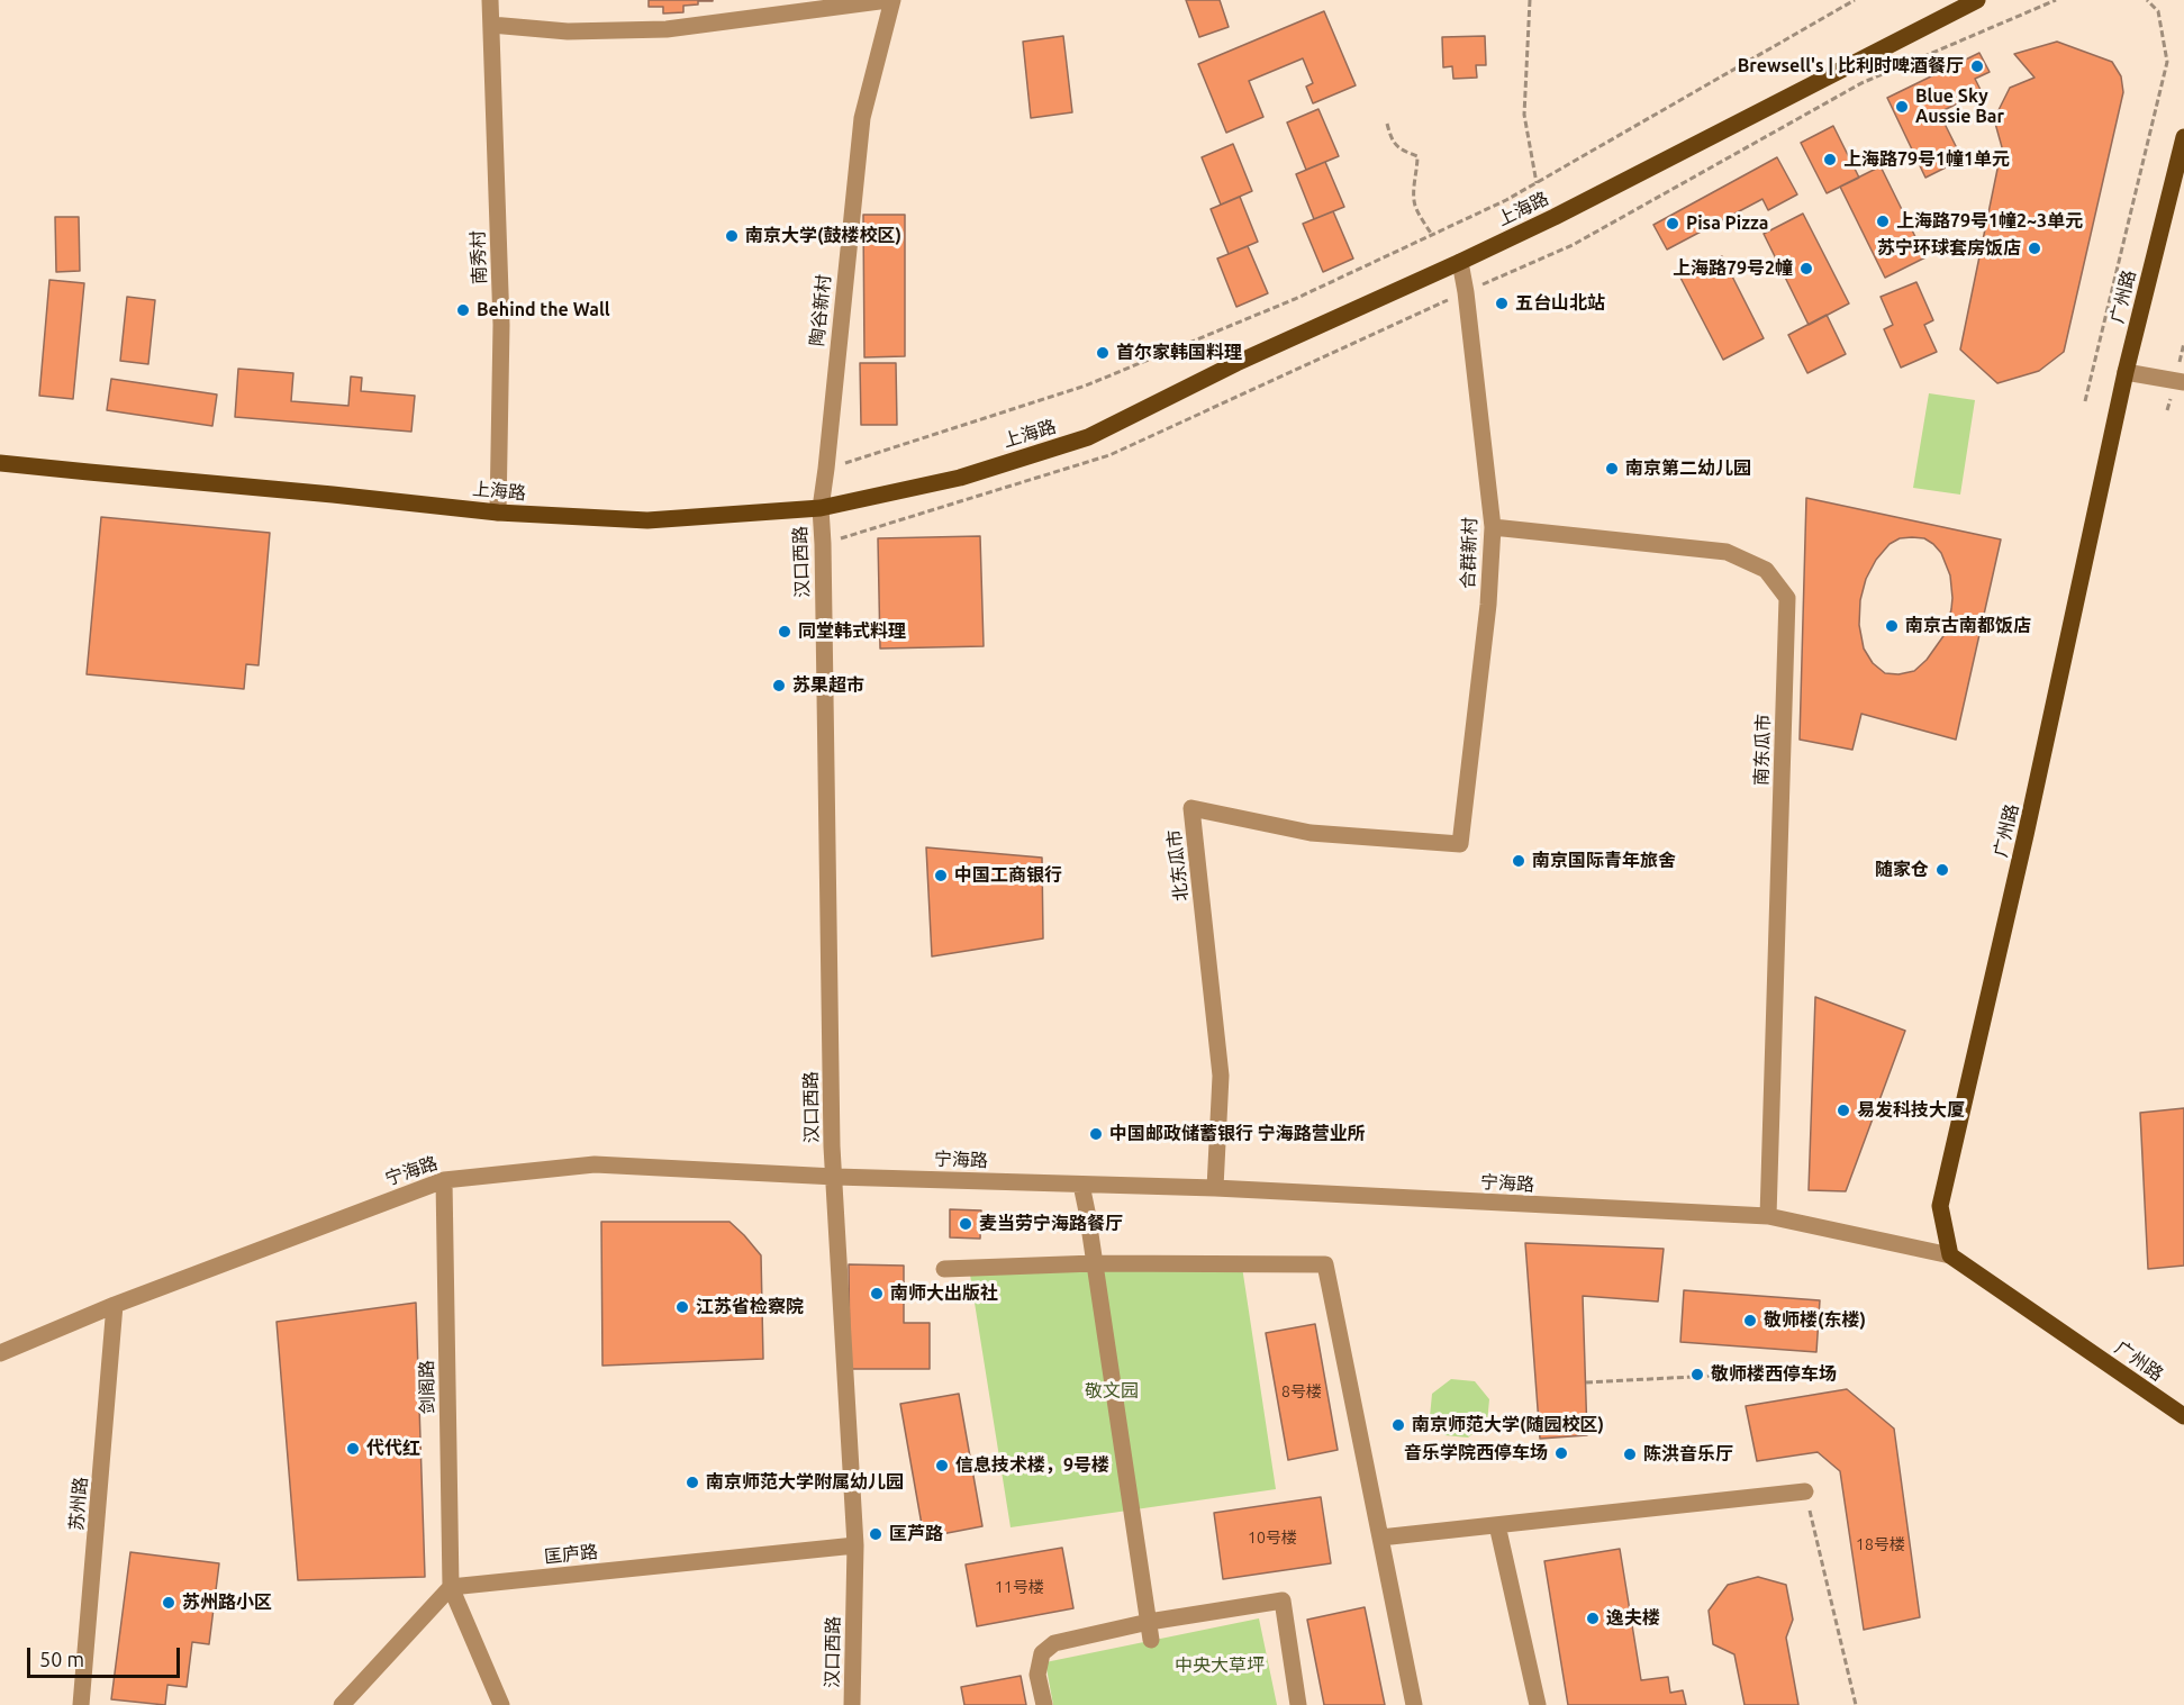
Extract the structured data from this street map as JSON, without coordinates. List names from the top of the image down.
{
  "streets": {
    "main road": ["上海路", "广州路"],
    "street": [
      "南秀村",
      "陶谷新村",
      "合群新村",
      "汉口西路",
      "南东瓜市",
      "北东瓜市",
      "宁海路",
      "剑阁路",
      "苏州路",
      "匡庐路"
    ]
  },
  "crossings": [
    ["上海路", "南秀村"],
    ["上海路", "陶谷新村"],
    ["上海路", "合群新村"],
    ["上海路", "汉口西路"],
    ["广州路", "宁海路"],
    ["陶谷新村", "汉口西路"],
    ["合群新村", "南东瓜市"],
    ["合群新村", "北东瓜市"],
    ["汉口西路", "宁海路"],
    ["汉口西路", "匡庐路"],
    ["南东瓜市", "宁海路"],
    ["北东瓜市", "宁海路"],
    ["宁海路", "剑阁路"],
    ["宁海路", "苏州路"],
    ["剑阁路", "匡庐路"]
  ],
  "parks": ["敬文园", "中央大草坪"],
  "places": [
    "Brewsell's | 比利时啤酒餐厅",
    "Blue Sky Aussie Bar",
    "上海路79号1幢1单元",
    "上海路79号1幢2~3单元",
    "Pisa Pizza",
    "南京大学(鼓楼校区)",
    "苏宁环球套房饭店",
    "上海路79号2幢",
    "五台山北站",
    "Behind the Wall",
    "首尔家韩国料理",
    "南京第二幼儿园",
    "南京古南都饭店",
    "同堂韩式料理",
    "苏果超市",
    "南京国际青年旅舍",
    "随家仓",
    "中国工商银行",
    "易发科技大厦",
    "中国邮政储蓄银行 宁海路营业所",
    "麦当劳宁海路餐厅",
    "南师大出版社",
    "江苏省检察院",
    "敬师楼(东楼)",
    "敬师楼西停车场",
    "南京师范大学(随园校区)",
    "代代红",
    "音乐学院西停车场",
    "陈洪音乐厅",
    "信息技术楼，9号楼",
    "南京师范大学附属幼儿园",
    "匡芦路",
    "苏州路小区",
    "逸夫楼"
  ],
  "house_numbers": [
    "8号楼",
    "10号楼",
    "18号楼",
    "11号楼"
  ],
  "scale_bar": "50 m"
}
